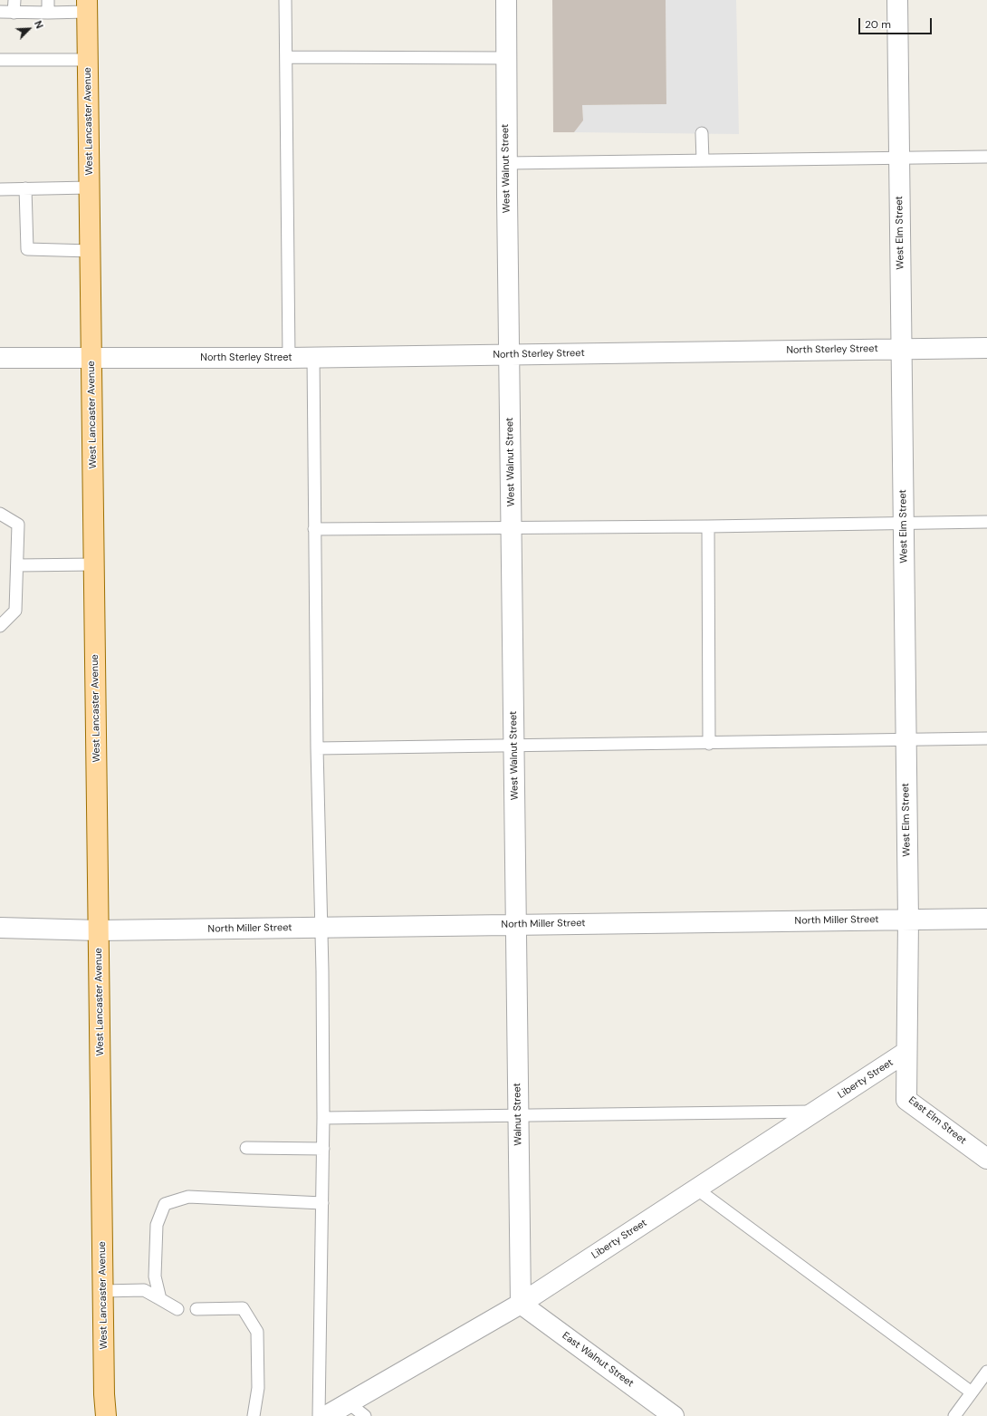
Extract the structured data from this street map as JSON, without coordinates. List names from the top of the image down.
{
  "streets": {
    "main road": ["West Lancaster Avenue"],
    "street": [
      "West Walnut Street",
      "West Elm Street",
      "North Sterley Street",
      "North Miller Street",
      "Liberty Street",
      "Walnut Street",
      "East Elm Street",
      "East Walnut Street"
    ]
  },
  "crossings": [
    ["West Lancaster Avenue", "North Sterley Street"],
    ["West Lancaster Avenue", "North Miller Street"],
    ["West Walnut Street", "North Sterley Street"],
    ["West Walnut Street", "North Miller Street"],
    ["West Walnut Street", "Walnut Street"],
    ["West Elm Street", "North Sterley Street"],
    ["West Elm Street", "North Miller Street"],
    ["West Elm Street", "Liberty Street"],
    ["West Elm Street", "East Elm Street"],
    ["North Miller Street", "Walnut Street"],
    ["Liberty Street", "Walnut Street"],
    ["Liberty Street", "East Elm Street"],
    ["Liberty Street", "East Walnut Street"],
    ["Walnut Street", "East Walnut Street"]
  ],
  "scale_bar": "20 m",
  "north": "top right"
}
